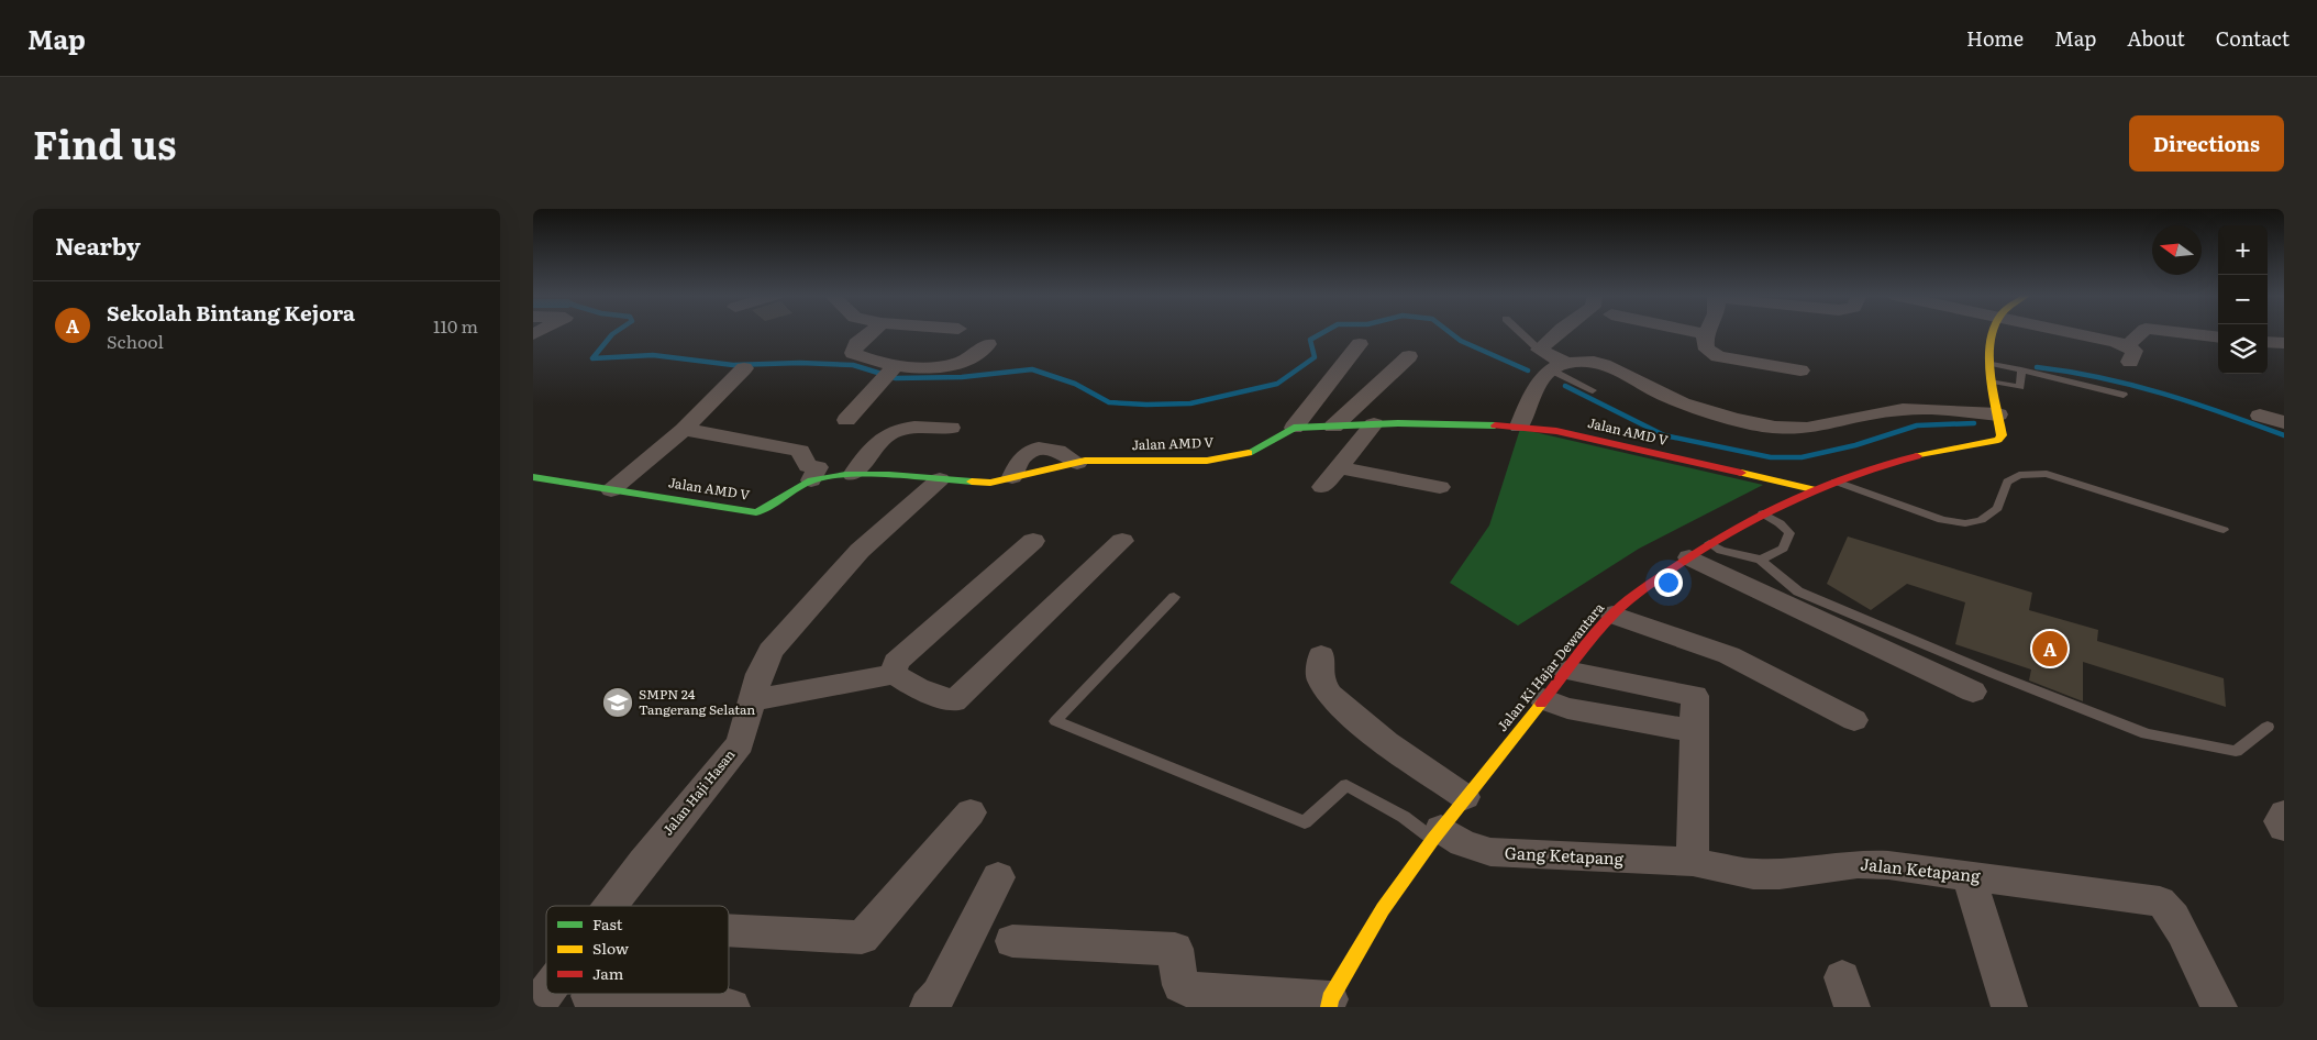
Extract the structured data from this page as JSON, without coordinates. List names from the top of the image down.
{
  "streets": {
    "main road": ["Jalan AMD V", "Jalan Ki Hajar Dewantara"],
    "street": ["Jalan Haji Hasan", "Gang Ketapang", "Jalan Ketapang"]
  },
  "crossings": [
    ["Jalan AMD V", "Jalan Ki Hajar Dewantara"],
    ["Jalan AMD V", "Jalan Haji Hasan"],
    ["Jalan Ki Hajar Dewantara", "Gang Ketapang"],
    ["Gang Ketapang", "Jalan Ketapang"]
  ],
  "places": {
    "school or university": ["SMPN 24 Tangerang Selatan"]
  },
  "legend": ["Fast", "Slow", "Jam"],
  "north": "left",
  "page": {
    "header": "Map",
    "nav": [
      "Home",
      "Map",
      "About",
      "Contact"
    ],
    "title": "Find us",
    "buttons": "Directions",
    "heading": "Nearby",
    "map_buttons": ["+", "−"],
    "list": [
      {
        "mark": "A",
        "name": "Sekolah Bintang Kejora",
        "note": "School",
        "value": "110 m"
      }
    ],
    "pins": "A"
  }
}
